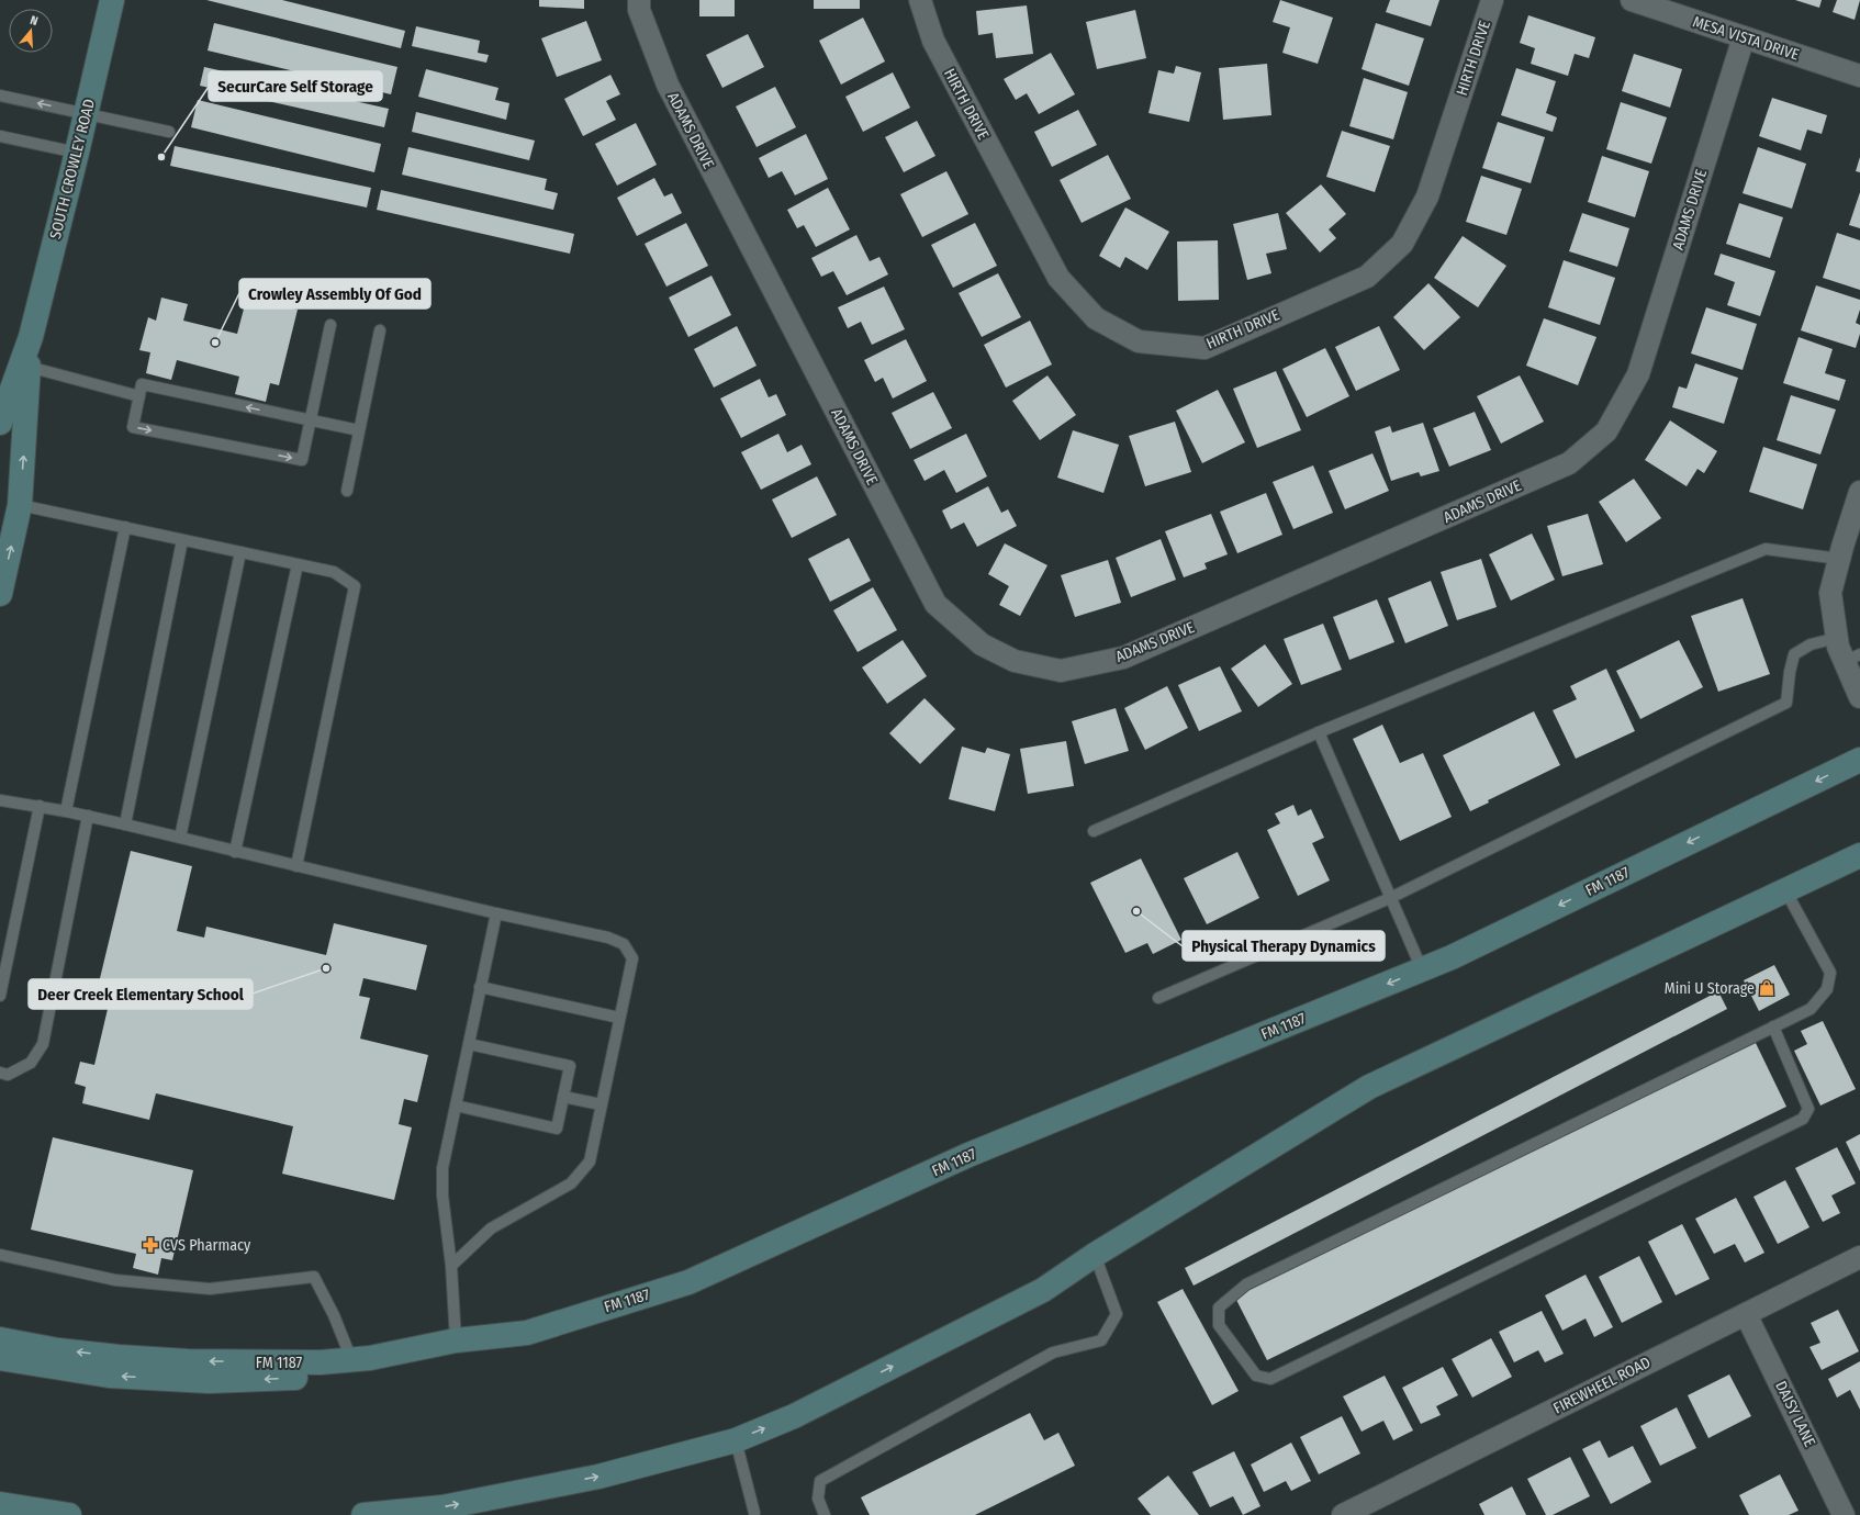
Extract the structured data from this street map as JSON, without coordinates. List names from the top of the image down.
{
  "streets": {
    "main road": ["SOUTH CROWLEY ROAD", "FM 1187"],
    "street": [
      "MESA VISTA DRIVE",
      "HIRTH DRIVE",
      "ADAMS DRIVE",
      "FIREWHEEL ROAD",
      "DAISY LANE"
    ]
  },
  "crossings": [
    ["MESA VISTA DRIVE", "ADAMS DRIVE"],
    ["FIREWHEEL ROAD", "DAISY LANE"]
  ],
  "places": {
    "other": [
      "SecurCare Self Storage",
      "Crowley Assembly Of God",
      "Physical Therapy Dynamics",
      "Deer Creek Elementary School"
    ],
    "shop": ["Mini U Storage"],
    "pharmacy": ["CVS Pharmacy"]
  },
  "north": "top"
}
